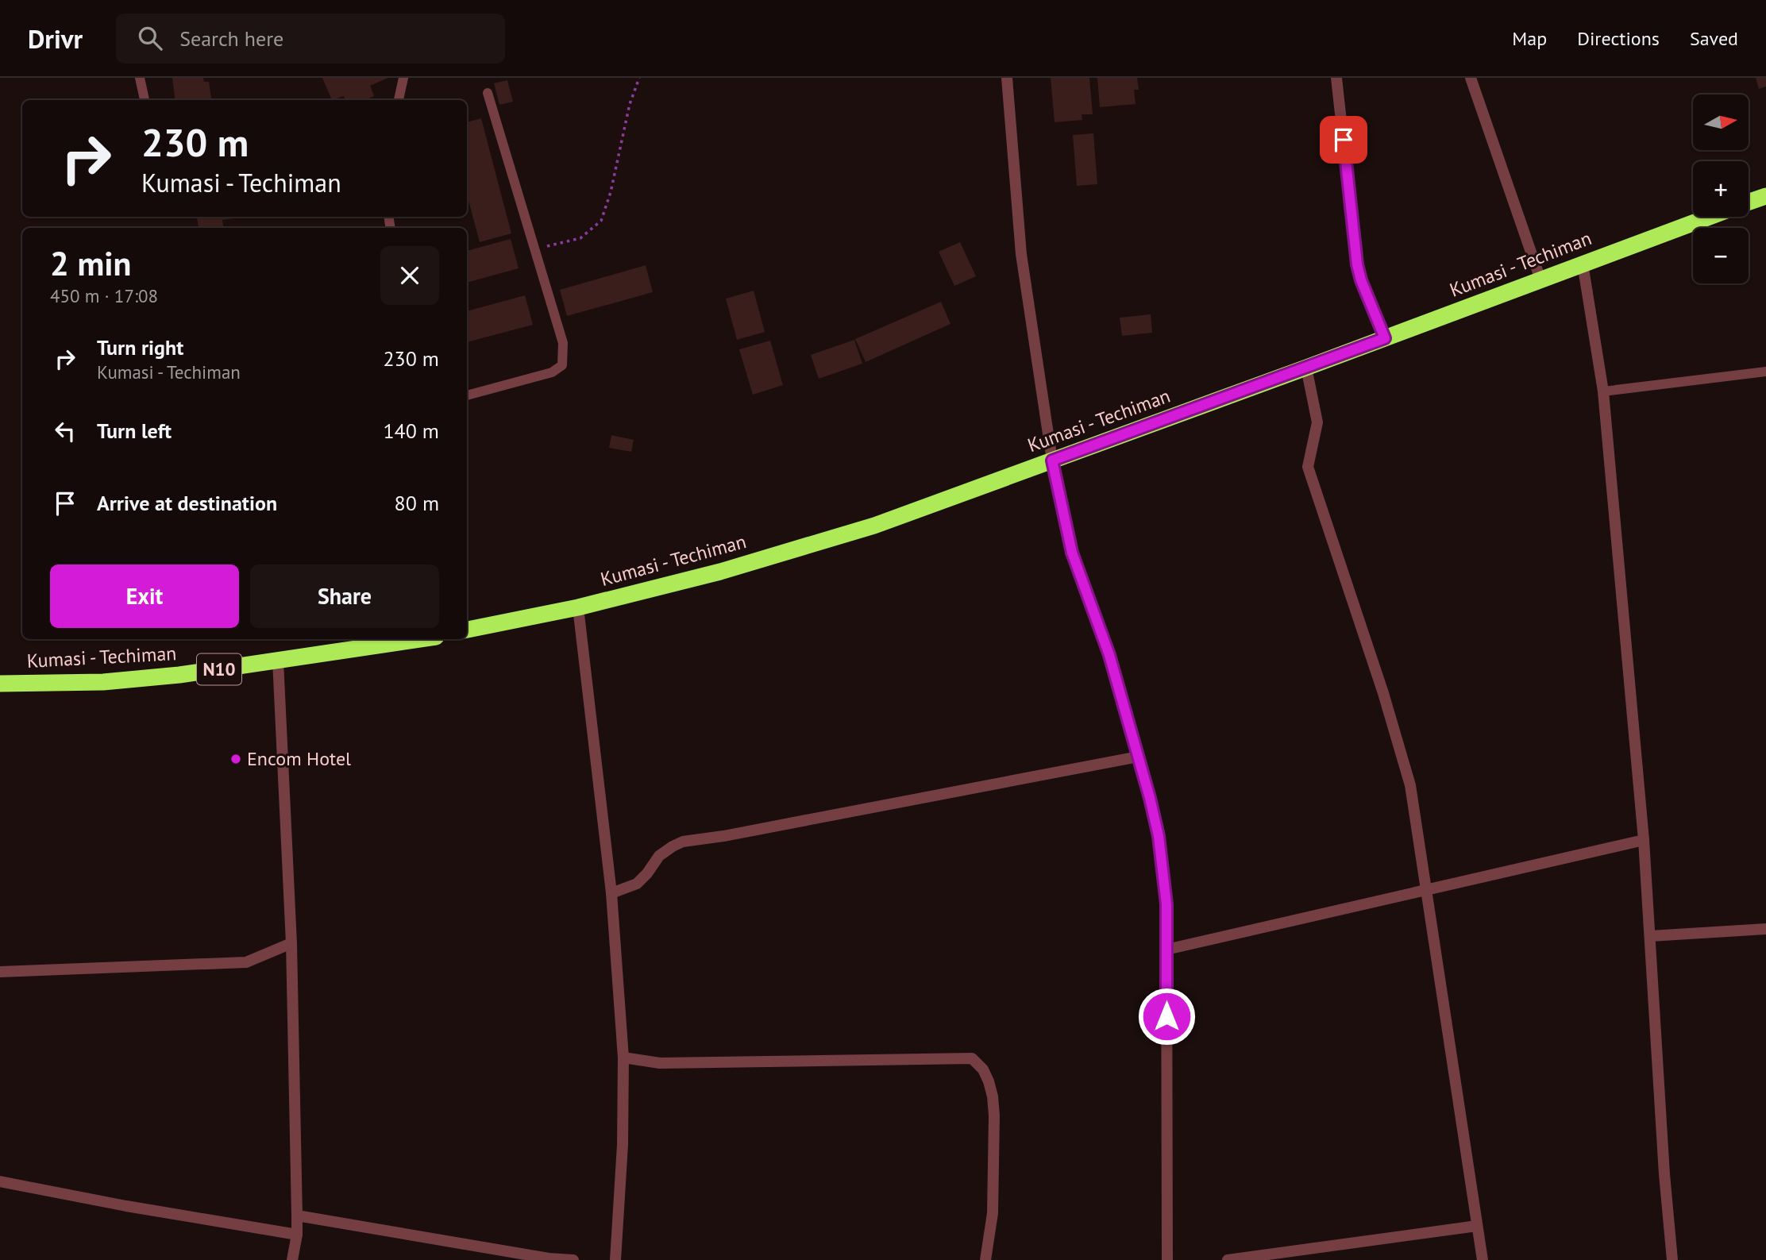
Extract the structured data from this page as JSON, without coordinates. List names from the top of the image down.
{
  "streets": {
    "highway": ["Kumasi - Techiman", "N10"]
  },
  "places": ["Encom Hotel"],
  "north": "right",
  "page": {
    "header": "Drivr",
    "search": "Search here",
    "nav": ["Map", "Directions", "Saved"],
    "map_buttons": ["+", "−"],
    "turn": ["230 m", "Kumasi - Techiman"],
    "heading": ["2 min", "450 m · 17:08"],
    "list": [
      {
        "name": "Turn right",
        "note": "Kumasi - Techiman",
        "value": "230 m"
      },
      {
        "name": "Turn left",
        "value": "140 m"
      },
      {
        "name": "Arrive at destination",
        "value": "80 m"
      }
    ],
    "buttons": ["Exit", "Share"]
  }
}
